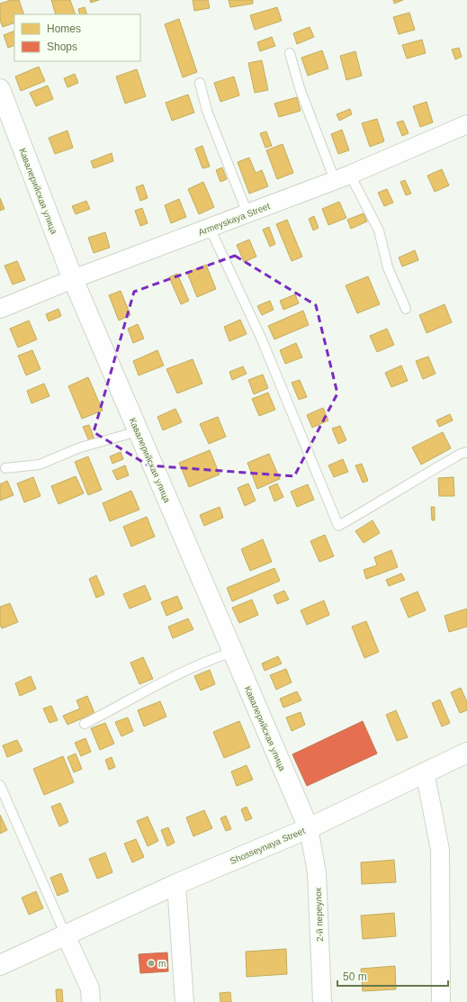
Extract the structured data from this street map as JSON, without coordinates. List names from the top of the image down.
{
  "streets": {
    "street": [
      "Кавалерийская улица",
      "Armeyskaya Street",
      "Shosseynaya Street",
      "2-й переулок"
    ]
  },
  "crossings": [
    ["Кавалерийская улица", "Armeyskaya Street"],
    ["Кавалерийская улица", "Shosseynaya Street"],
    ["Кавалерийская улица", "2-й переулок"],
    ["Shosseynaya Street", "2-й переулок"]
  ],
  "places": ["m"],
  "legend": ["Homes", "Shops"],
  "scale_bar": "50 m"
}
